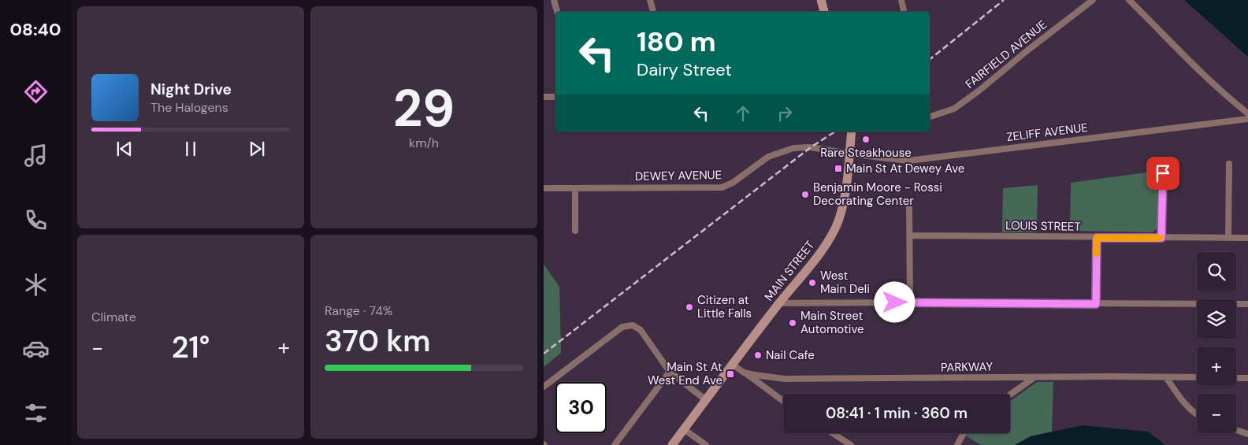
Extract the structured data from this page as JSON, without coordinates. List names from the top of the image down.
{
  "streets": {
    "main road": ["MAIN STREET"],
    "street": [
      "FAIRFIELD AVENUE",
      "ZELIFF AVENUE",
      "DEWEY AVENUE",
      "LOUIS STREET",
      "PARKWAY"
    ]
  },
  "crossings": [
    ["ZELIFF AVENUE", "DEWEY AVENUE"],
    ["ZELIFF AVENUE", "MAIN STREET"],
    ["DEWEY AVENUE", "MAIN STREET"],
    ["MAIN STREET", "PARKWAY"]
  ],
  "places": {
    "other": [
      "Rare Steakhouse",
      "Benjamin Moore - Rossi Decorating Center",
      "West Main Deli",
      "Citizen at Little Falls",
      "Main Street Automotive",
      "Nail Cafe"
    ],
    "transit": ["Main St At Dewey Ave", "Main St At West End Ave"]
  },
  "page": {
    "tabs": "08:40",
    "tile": [
      ["29", "km/h"],
      "Climate",
      ["Range · 74%", "370 km"]
    ],
    "turn": ["180 m", "Dairy Street"],
    "song": ["Night Drive", "The Halogens"],
    "map_buttons": ["+", "−"],
    "heat": ["−", "21°", "+"],
    "limit": "30",
    "trip": "08:41 · 1 min · 360 m"
  }
}
